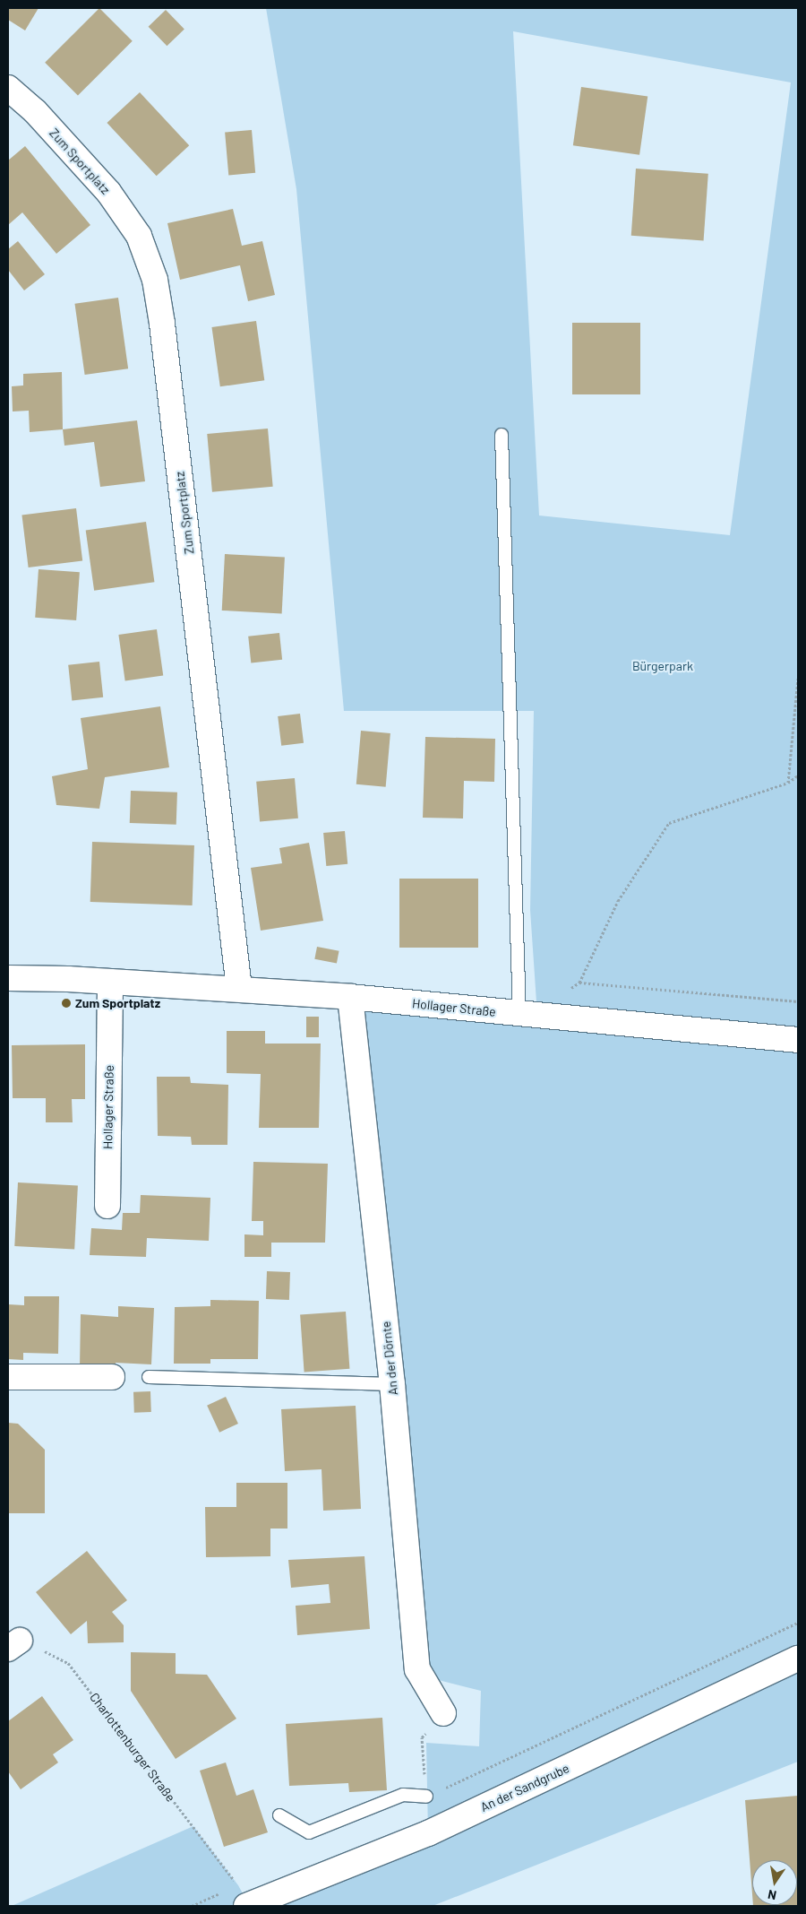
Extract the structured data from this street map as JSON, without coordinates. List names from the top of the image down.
{
  "streets": {
    "street": [
      "Zum Sportplatz",
      "Hollager Straße",
      "An der Dörnte",
      "An der Sandgrube"
    ],
    "path": ["Charlottenburger Straße"]
  },
  "crossings": [
    ["Zum Sportplatz", "Hollager Straße"],
    ["Hollager Straße", "An der Dörnte"],
    ["Charlottenburger Straße", "An der Sandgrube"]
  ],
  "parks": ["Bürgerpark"],
  "places": ["Zum Sportplatz"],
  "north": "bottom"
}
